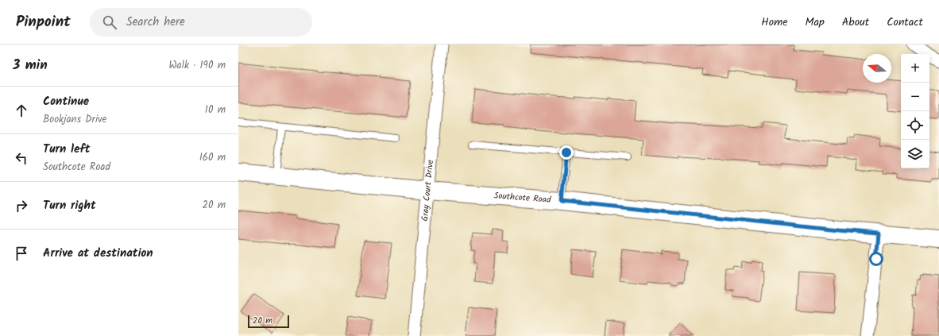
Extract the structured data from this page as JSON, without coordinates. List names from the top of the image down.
{
  "streets": {
    "main road": ["Southcote Road"],
    "street": ["Gray Court Drive"]
  },
  "crossings": [
    ["Gray Court Drive", "Southcote Road"]
  ],
  "scale_bar": "20 m",
  "north": "left",
  "page": {
    "header": "Pinpoint",
    "search": "Search here",
    "nav": [
      "Home",
      "Map",
      "About",
      "Contact"
    ],
    "heading": ["3 min", "Walk · 190 m"],
    "map_buttons": ["+", "−"],
    "list": [
      ["Continue", "Bookjans Drive", "10 m"],
      ["Turn left", "Southcote Road", "160 m"],
      ["Turn right", "20 m"],
      "Arrive at destination"
    ],
    "scale": "20 m"
  }
}
